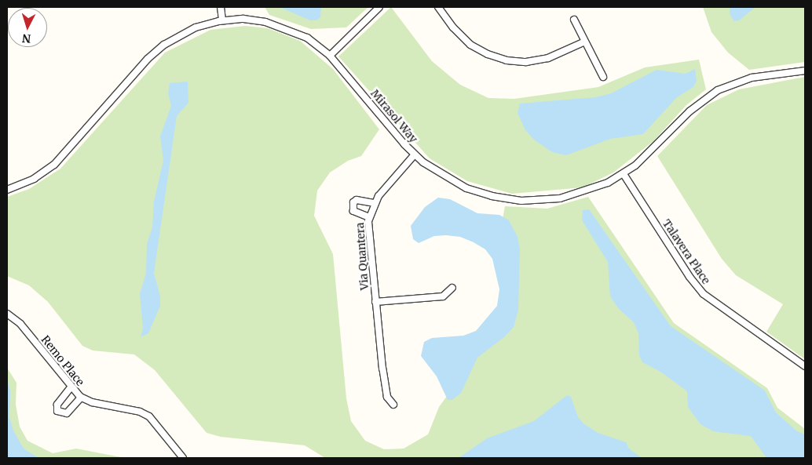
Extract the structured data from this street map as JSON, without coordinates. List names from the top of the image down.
{
  "streets": {
    "street": [
      "Mirasol Way",
      "Talavera Place",
      "Via Quantera",
      "Remo Place"
    ]
  },
  "crossings": [
    ["Mirasol Way", "Talavera Place"],
    ["Mirasol Way", "Via Quantera"]
  ],
  "north": "bottom"
}
